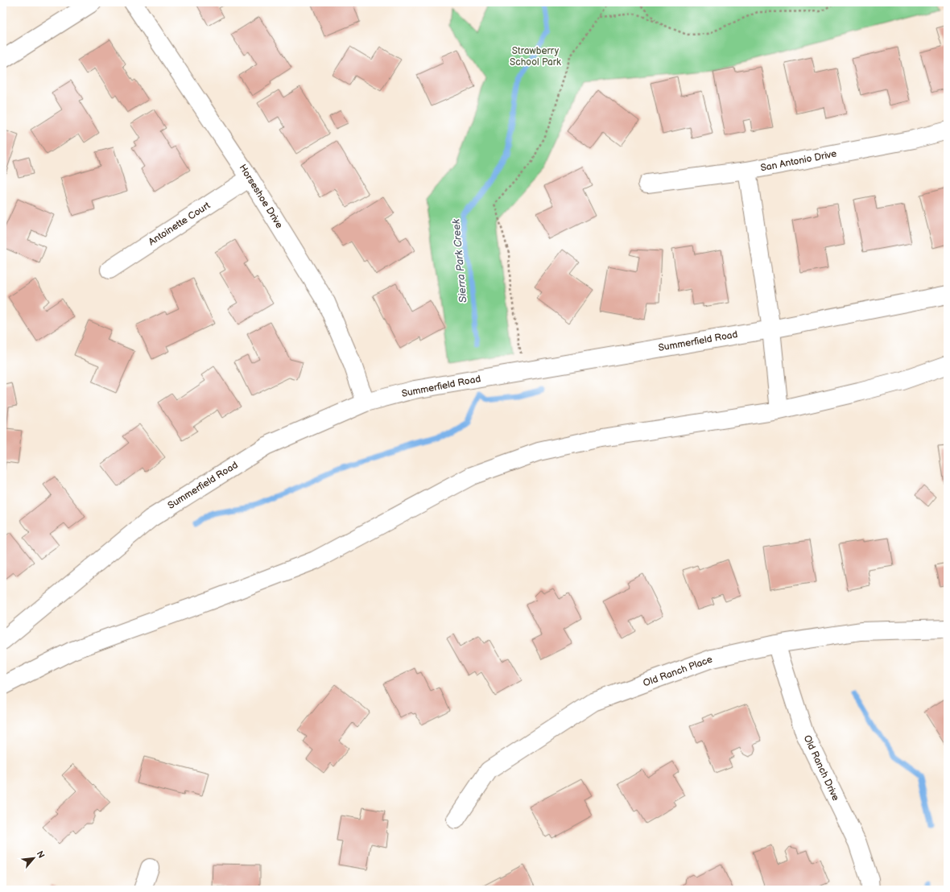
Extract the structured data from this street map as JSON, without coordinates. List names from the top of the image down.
{
  "streets": {
    "street": [
      "San Antonio Drive",
      "Horseshoe Drive",
      "Antoinette Court",
      "Summerfield Road",
      "Old Ranch Place",
      "Old Ranch Drive"
    ]
  },
  "crossings": [
    ["Horseshoe Drive", "Antoinette Court"],
    ["Horseshoe Drive", "Summerfield Road"],
    ["Old Ranch Place", "Old Ranch Drive"]
  ],
  "water": ["Sierra Park Creek"],
  "parks": ["Strawberry School Park"],
  "north": "top right"
}
